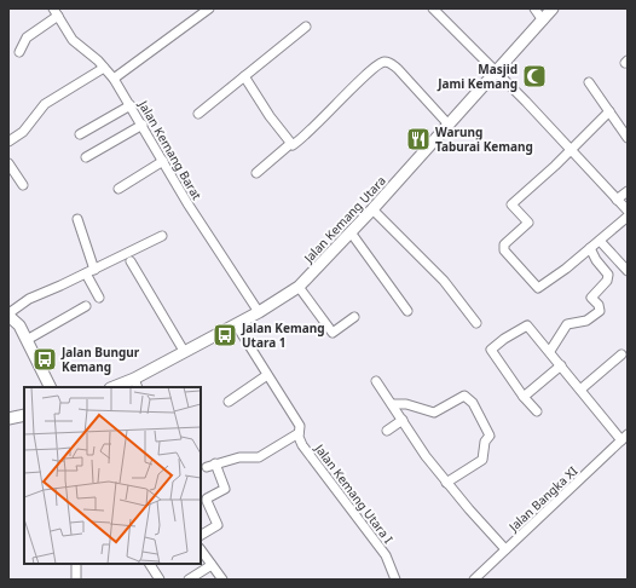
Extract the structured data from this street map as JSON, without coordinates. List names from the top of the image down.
{
  "streets": {
    "street": [
      "Jalan Kemang Barat",
      "Jalan Kemang Utara",
      "Jalan Kemang Utara I",
      "Jalan Bangka XI"
    ]
  },
  "crossings": [
    ["Jalan Kemang Barat", "Jalan Kemang Utara"],
    ["Jalan Kemang Utara", "Jalan Kemang Utara I"]
  ],
  "places": {
    "mosque": ["Masjid Jami Kemang"],
    "restaurant": ["Warung Taburai Kemang"],
    "bus stop": ["Jalan Kemang Utara 1", "Jalan Bungur Kemang"]
  }
}
